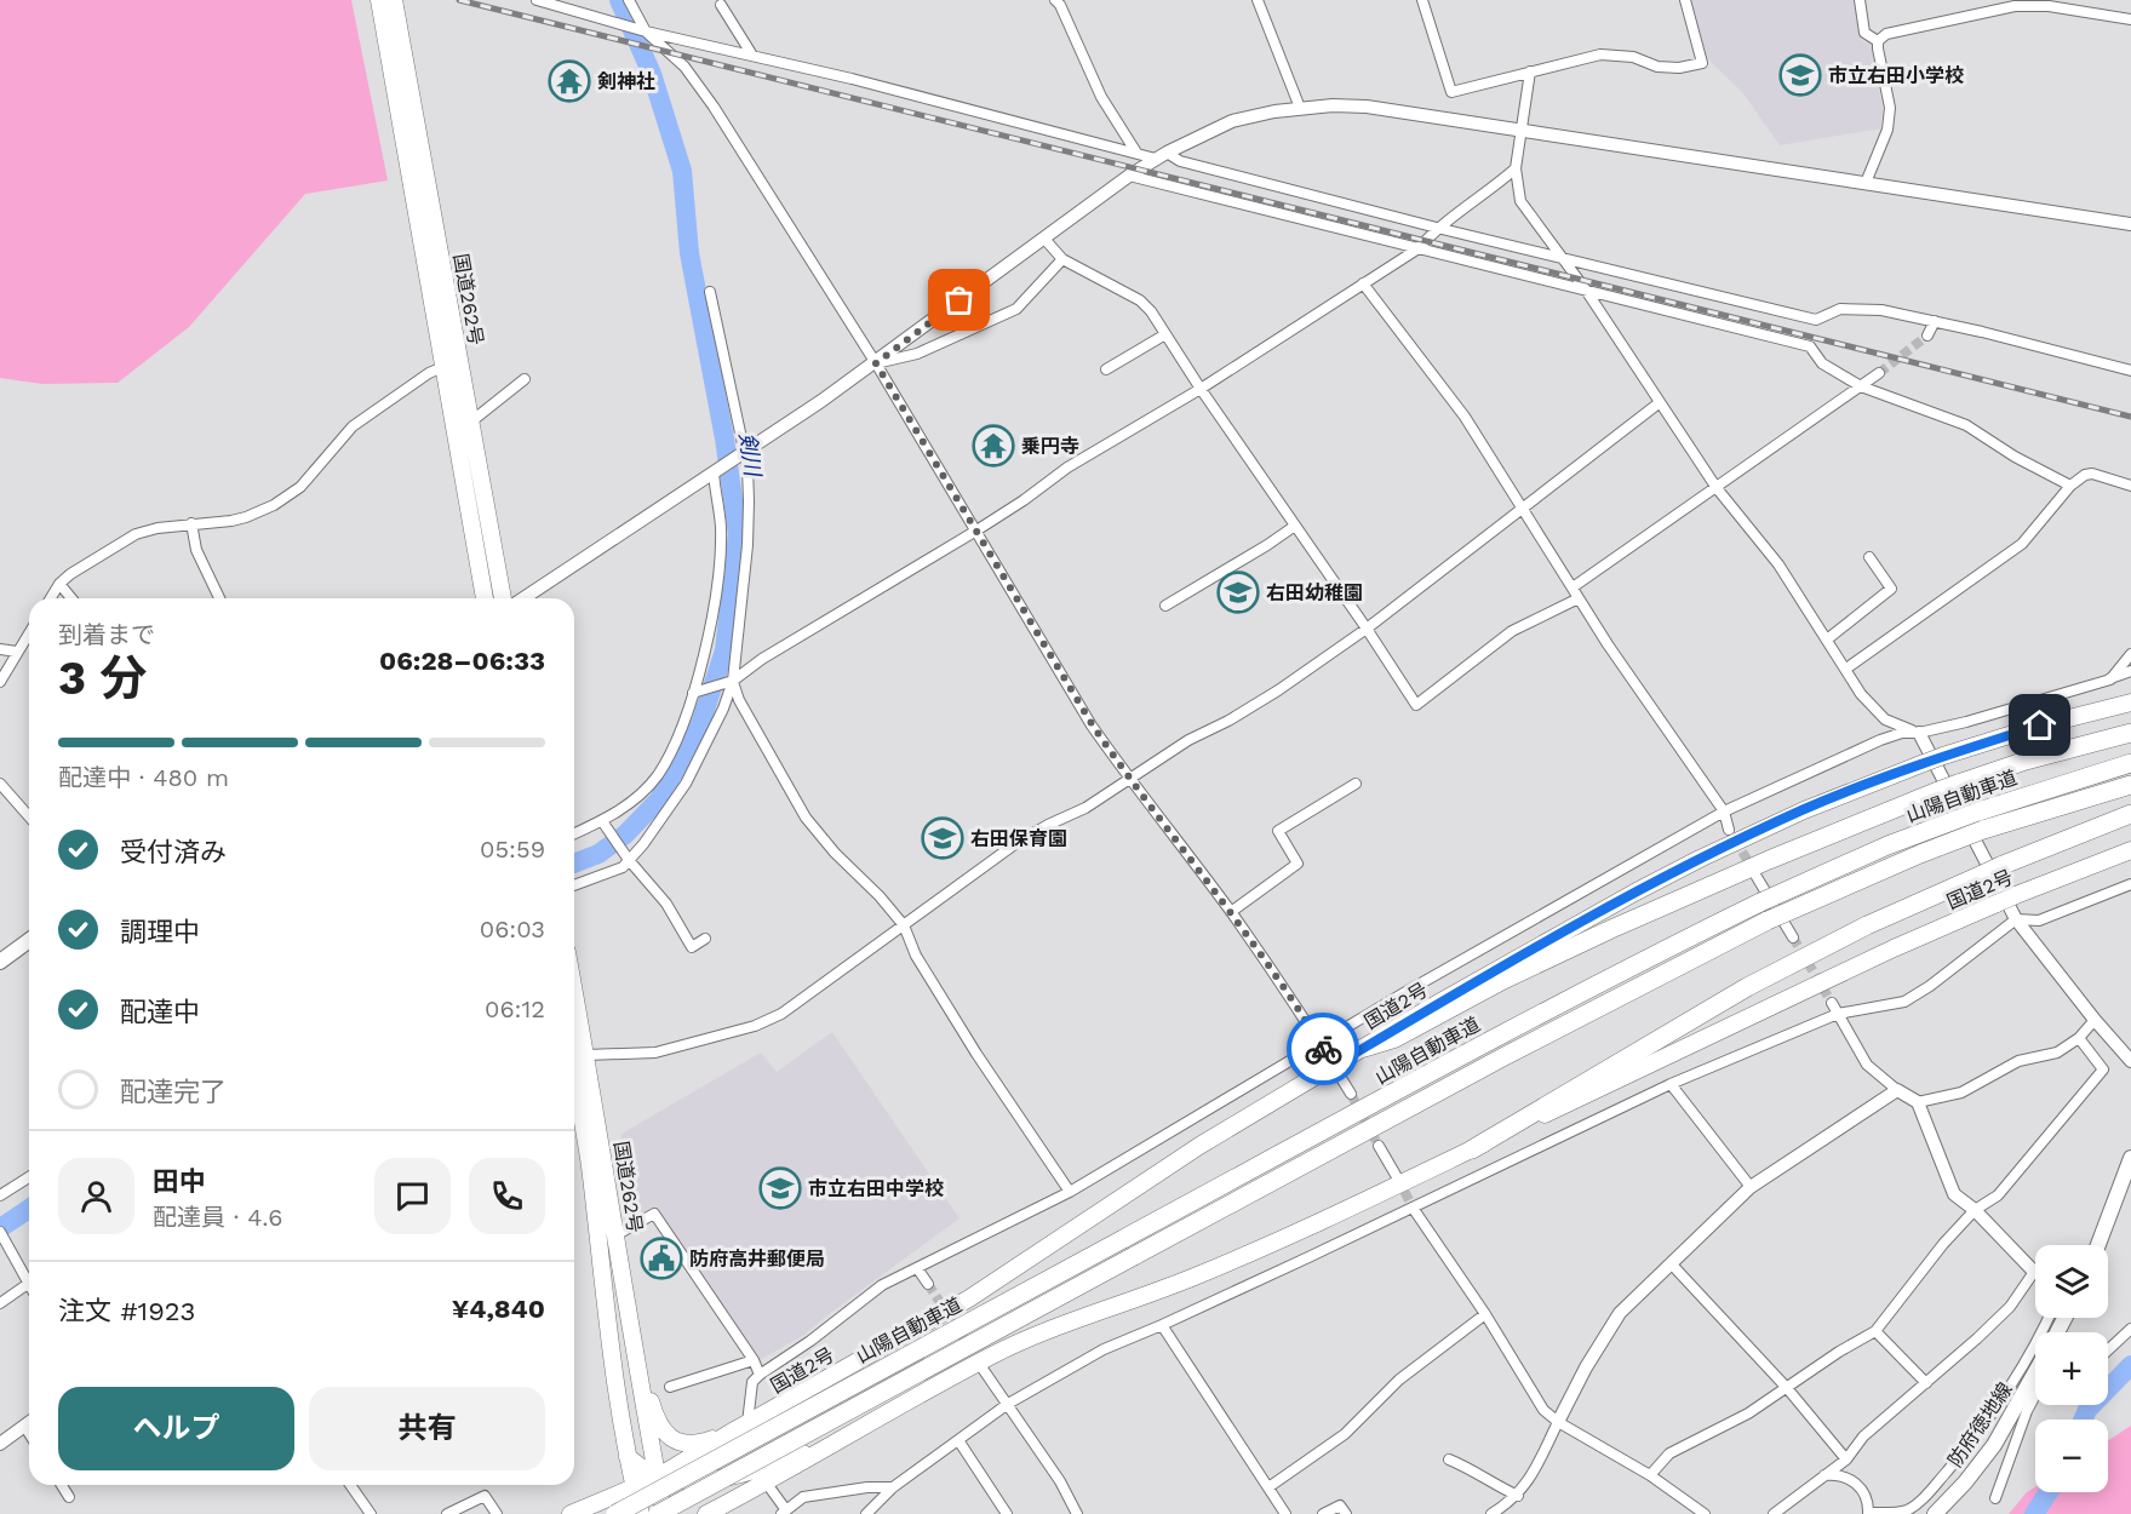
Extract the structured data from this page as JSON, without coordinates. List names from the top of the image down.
{
  "streets": {
    "highway": ["国道262号", "山陽自動車道", "国道2号"],
    "main road": ["防府徳地線"]
  },
  "crossings": [
    ["国道262号", "山陽自動車道"],
    ["国道262号", "国道2号"]
  ],
  "water": ["剣川"],
  "places": {
    "school or university": [
      "市立右田小学校",
      "右田幼稚園",
      "右田保育園",
      "市立右田中学校"
    ],
    "temple": ["剣神社", "乗円寺"],
    "public building": ["防府高井郵便局"]
  },
  "page": {
    "heading": ["3 分", "到着まで", "06:28–06:33"],
    "panel": [
      "田中",
      "配達員 · 4.6",
      "注文 #1923",
      "¥4,840"
    ],
    "bar": "配達中 · 480 m",
    "list": [
      ["受付済み", "05:59"],
      ["調理中", "06:03"],
      ["配達中", "06:12"],
      "配達完了"
    ],
    "map_buttons": ["+", "−"],
    "buttons": ["ヘルプ", "共有"]
  }
}
